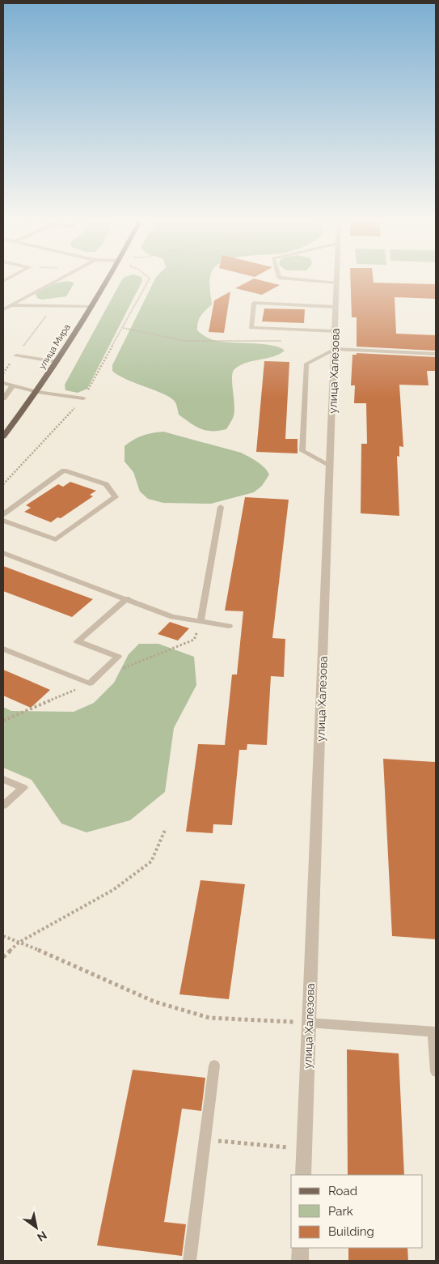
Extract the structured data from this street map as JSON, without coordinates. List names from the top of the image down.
{
  "streets": {
    "main road": ["улица Мира"],
    "street": ["улица Халезова"]
  },
  "legend": ["Road", "Park", "Building"],
  "north": "bottom right"
}
